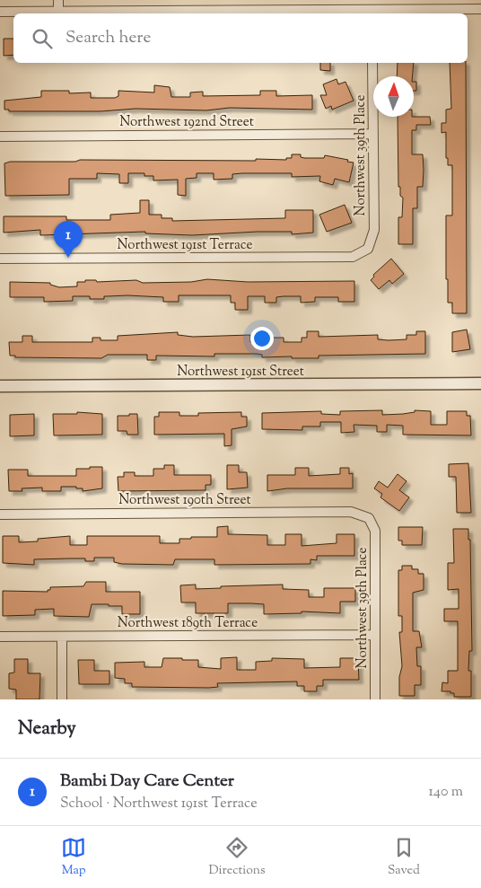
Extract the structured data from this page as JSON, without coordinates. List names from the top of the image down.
{
  "streets": {
    "street": [
      "Northwest 192nd Street",
      "Northwest 39th Place",
      "Northwest 191st Terrace",
      "Northwest 191st Street",
      "Northwest 190th Street",
      "Northwest 189th Terrace"
    ]
  },
  "crossings": [
    ["Northwest 192nd Street", "Northwest 39th Place"],
    ["Northwest 39th Place", "Northwest 191st Terrace"],
    ["Northwest 39th Place", "Northwest 190th Street"],
    ["Northwest 39th Place", "Northwest 189th Terrace"]
  ],
  "north": "top",
  "page": {
    "search": "Search here",
    "pins": "1",
    "heading": "Nearby",
    "list": [
      {
        "mark": "1",
        "name": "Bambi Day Care Center",
        "note": "School · Northwest 191st Terrace",
        "value": "140 m"
      }
    ],
    "nav": ["Map", "Directions", "Saved"]
  }
}
